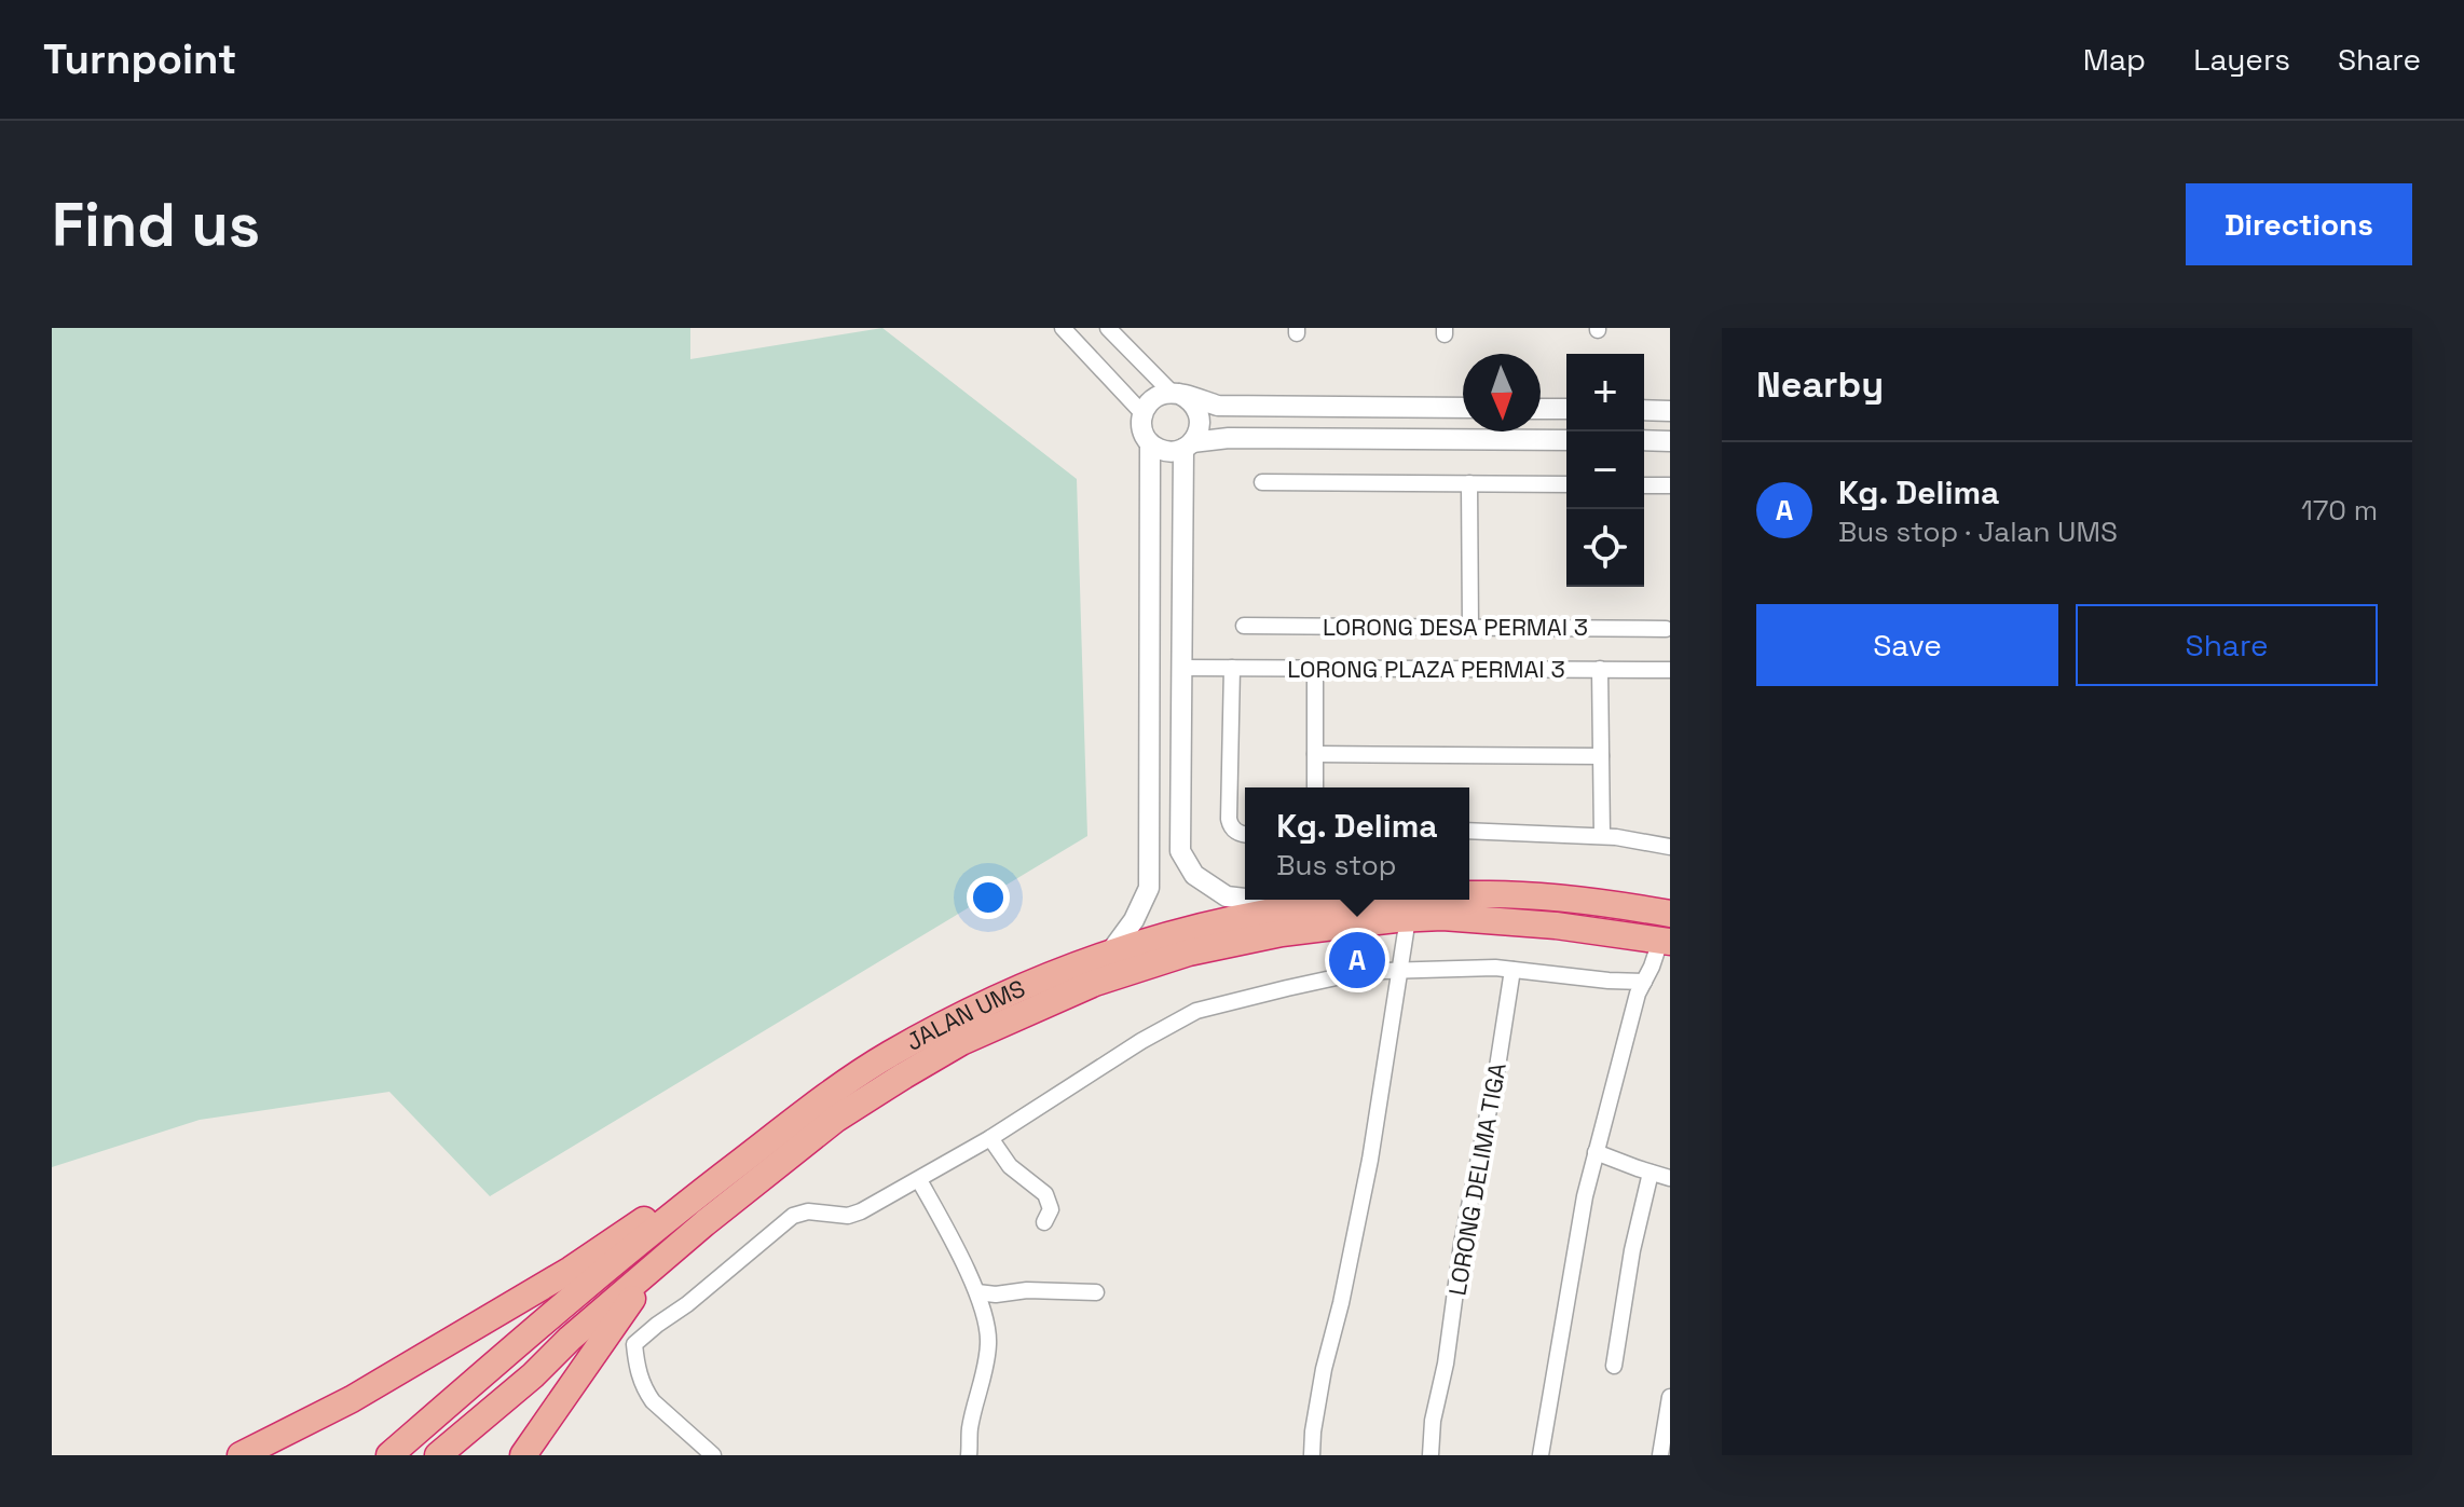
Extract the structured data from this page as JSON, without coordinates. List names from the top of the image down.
{
  "streets": {
    "highway": ["JALAN UMS"],
    "street": ["LORONG DESA PERMAI 3", "LORONG PLAZA PERMAI 3", "LORONG DELIMA TIGA"]
  },
  "north": "bottom",
  "page": {
    "header": "Turnpoint",
    "nav": ["Map", "Layers", "Share"],
    "buttons": [
      "Directions",
      ["Save", "Share"]
    ],
    "title": "Find us",
    "heading": "Nearby",
    "map_buttons": ["+", "−"],
    "list": [
      {
        "mark": "A",
        "name": "Kg. Delima",
        "note": "Bus stop · Jalan UMS",
        "value": "170 m"
      }
    ],
    "popup": ["Kg. Delima", "Bus stop"],
    "pins": "A"
  }
}
